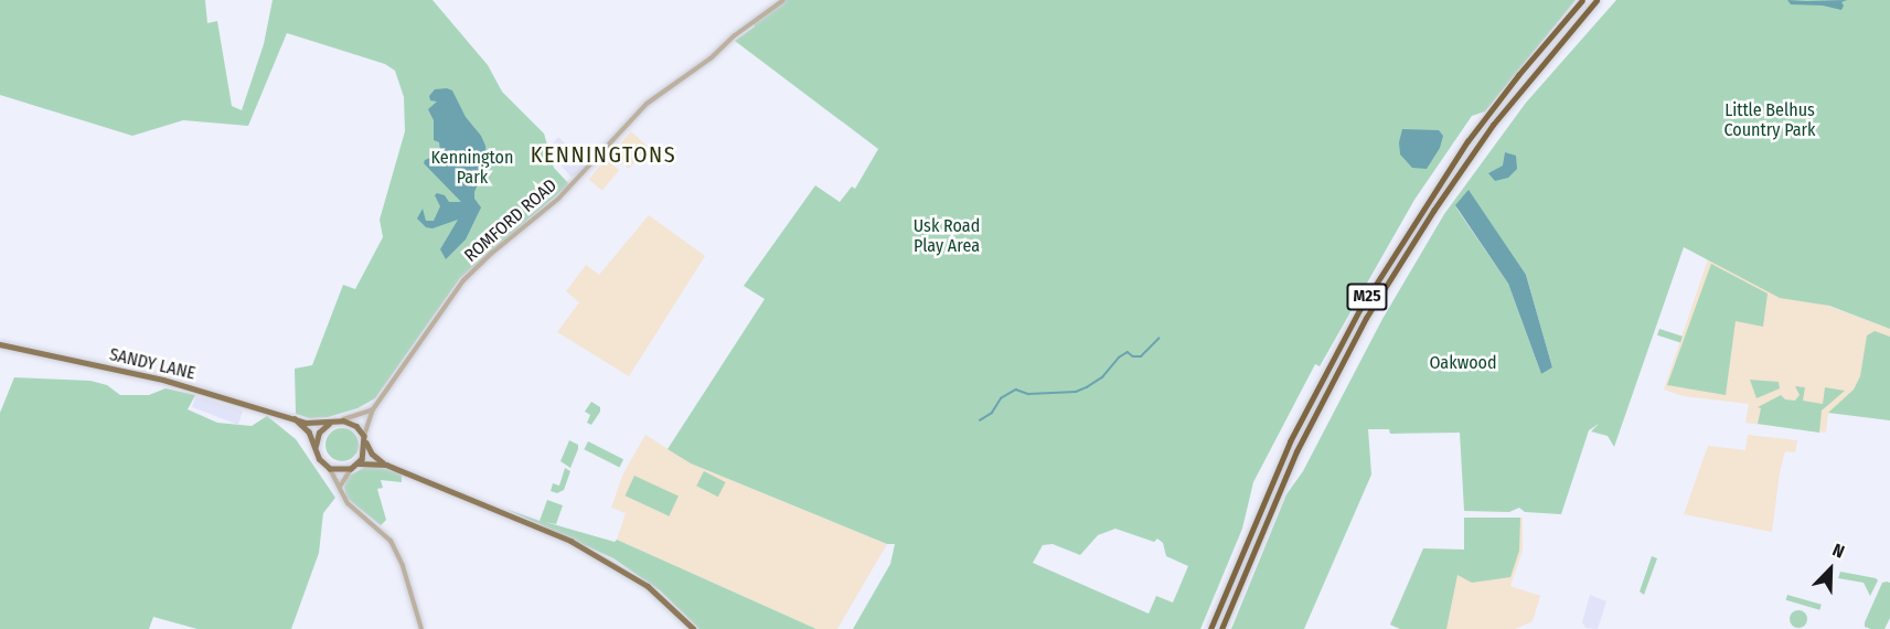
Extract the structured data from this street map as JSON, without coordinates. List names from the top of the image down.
{
  "streets": {
    "highway": ["M25"],
    "main road": ["SANDY LANE"],
    "street": ["ROMFORD ROAD"]
  },
  "crossings": [
    ["ROMFORD ROAD", "SANDY LANE"]
  ],
  "districts": ["KENNINGTONS"],
  "parks": [
    "Little Belhus Country Park",
    "Kennington Park",
    "Usk Road Play Area",
    "Oakwood"
  ],
  "north": "top right"
}
